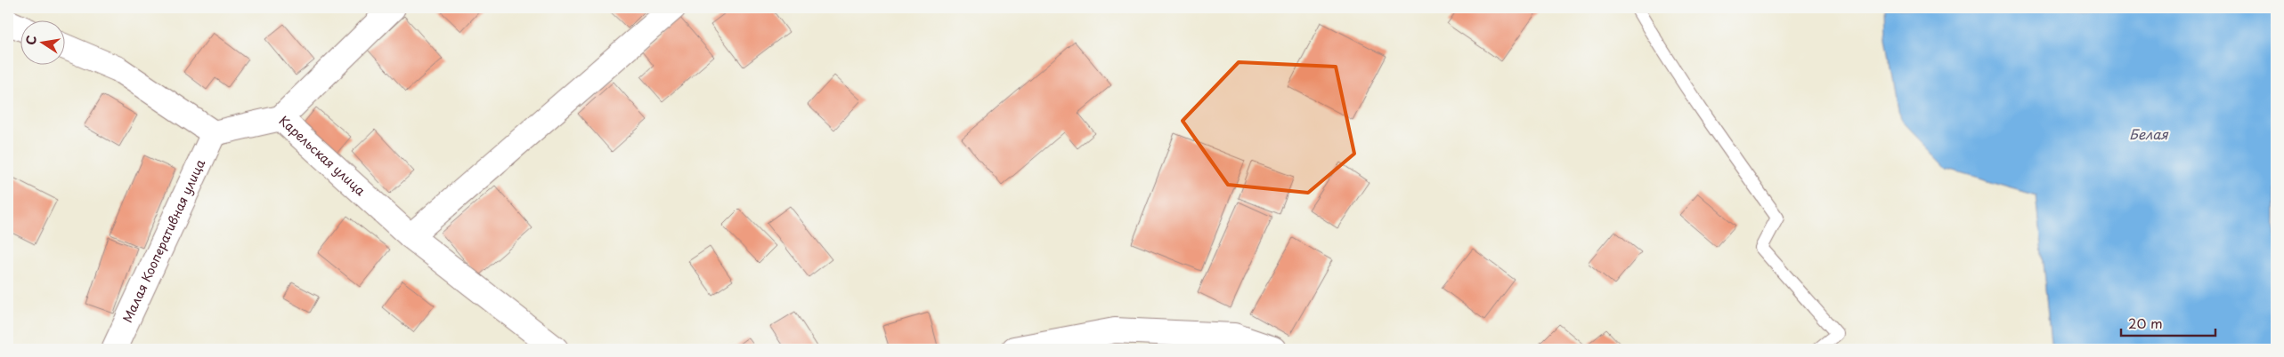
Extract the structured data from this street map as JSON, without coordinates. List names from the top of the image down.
{
  "streets": {
    "street": ["Карельская улица", "Малая Кооперативная улица"]
  },
  "crossings": [
    ["Карельская улица", "Малая Кооперативная улица"]
  ],
  "water": ["Белая"],
  "scale_bar": "20 m",
  "north": "left"
}
